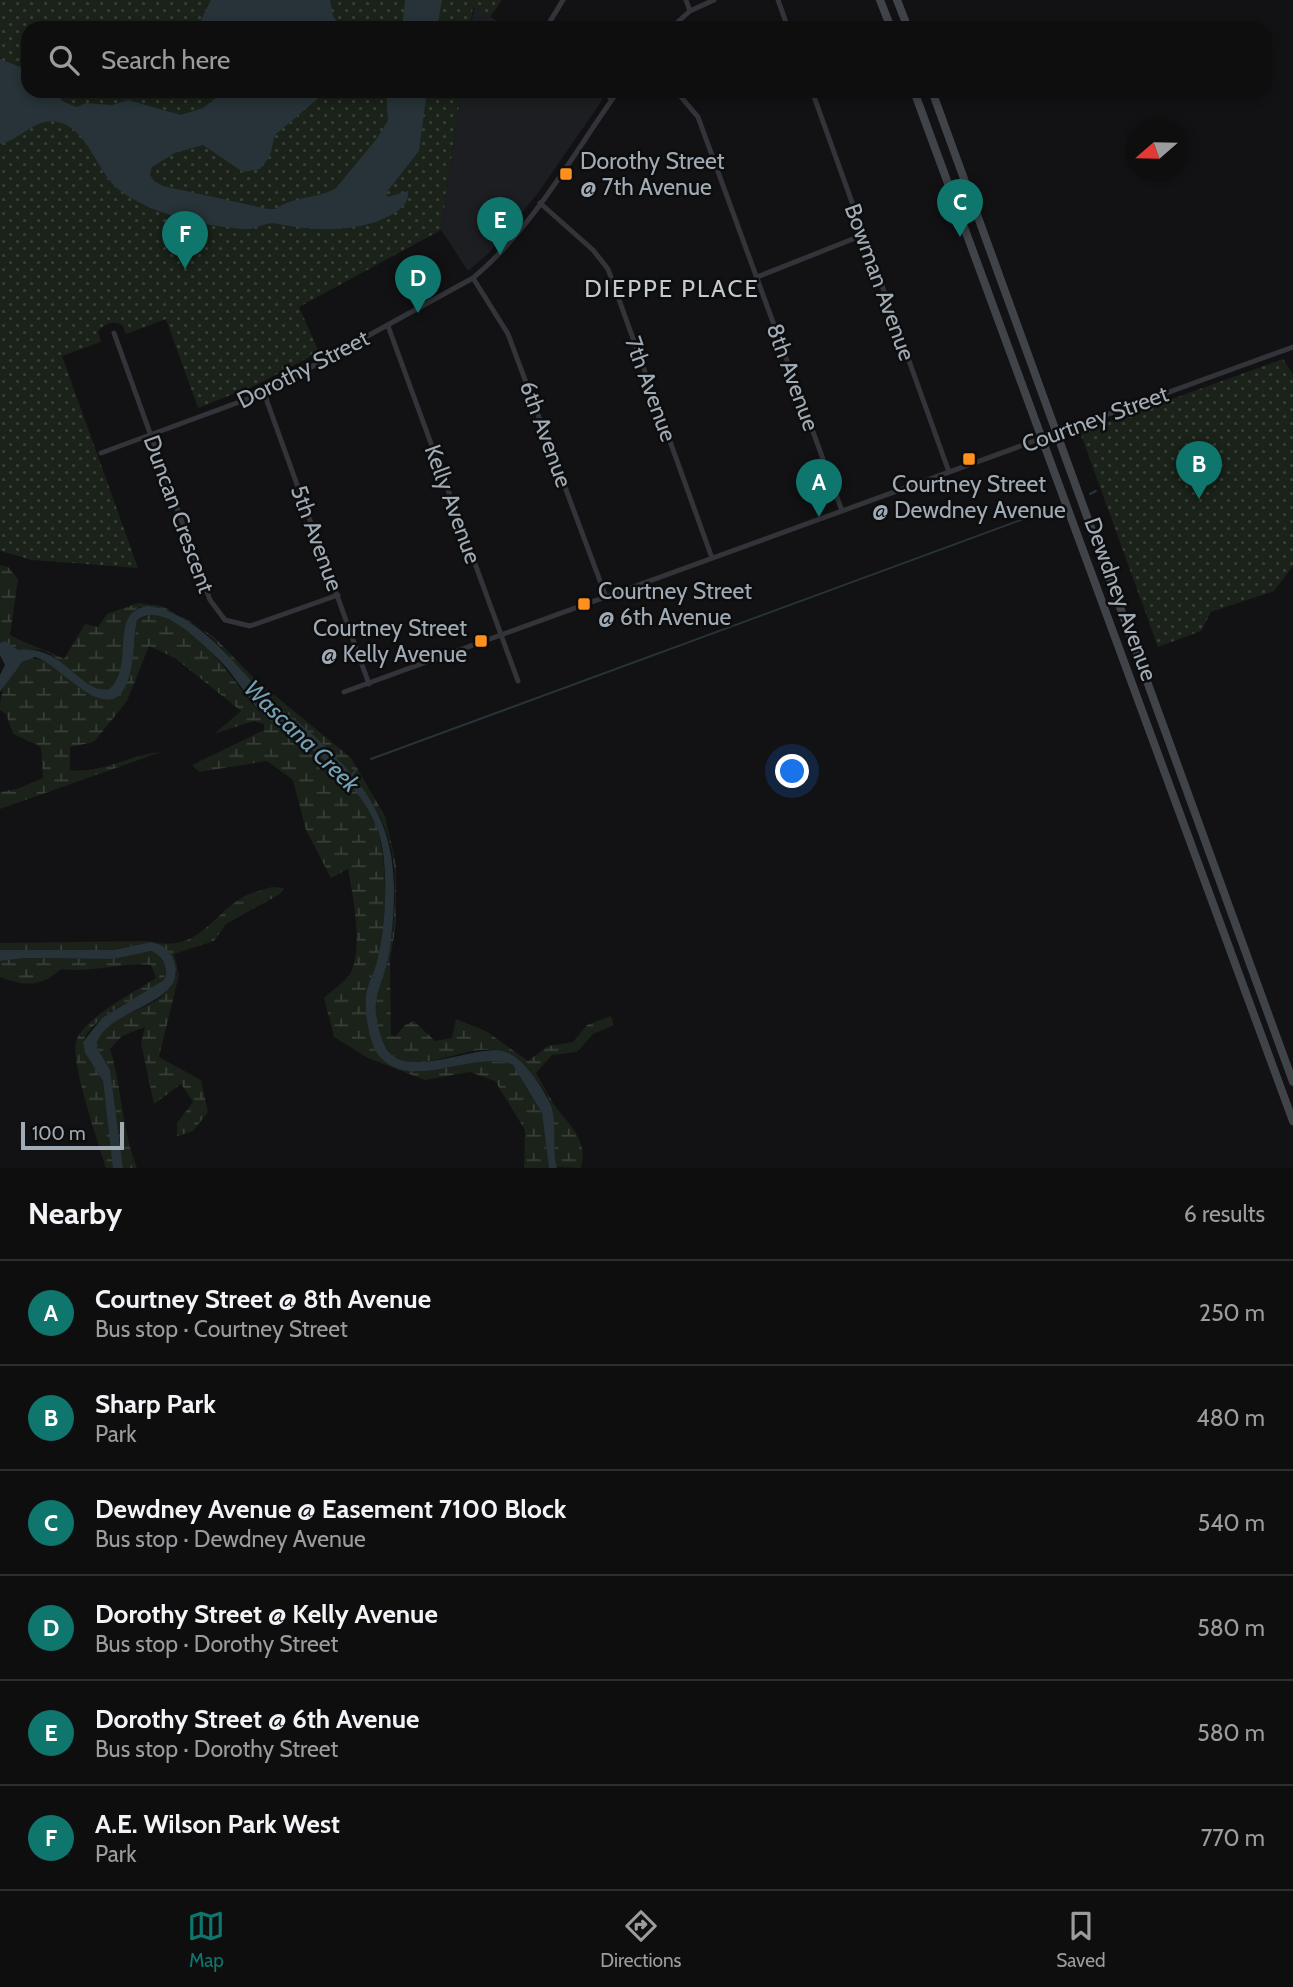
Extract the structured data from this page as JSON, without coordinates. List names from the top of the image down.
{
  "streets": {
    "main road": ["Dewdney Avenue"],
    "street": [
      "Bowman Avenue",
      "Dorothy Street",
      "8th Avenue",
      "7th Avenue",
      "Courtney Street",
      "6th Avenue",
      "Kelly Avenue",
      "Duncan Crescent",
      "5th Avenue"
    ]
  },
  "crossings": [
    ["Bowman Avenue", "Courtney Street"],
    ["Dorothy Street", "7th Avenue"],
    ["Dorothy Street", "6th Avenue"],
    ["Dorothy Street", "Kelly Avenue"],
    ["Dorothy Street", "Duncan Crescent"],
    ["Dorothy Street", "5th Avenue"],
    ["8th Avenue", "Courtney Street"],
    ["7th Avenue", "Courtney Street"],
    ["Courtney Street", "6th Avenue"],
    ["Courtney Street", "Kelly Avenue"],
    ["Courtney Street", "5th Avenue"],
    ["Courtney Street", "Dewdney Avenue"],
    ["Duncan Crescent", "5th Avenue"]
  ],
  "districts": ["DIEPPE PLACE"],
  "water": ["Wascana Creek"],
  "places": {
    "transit": [
      "Dorothy Street @ 7th Avenue",
      "Courtney Street @ Dewdney Avenue",
      "Courtney Street @ 6th Avenue",
      "Courtney Street @ Kelly Avenue"
    ]
  },
  "scale_bar": "100 m",
  "north": "left",
  "page": {
    "search": "Search here",
    "pins": [
      "C",
      "E",
      "F",
      "D",
      "B",
      "A"
    ],
    "scale": "100 m",
    "heading": ["Nearby", "6 results"],
    "list": [
      {
        "mark": "A",
        "name": "Courtney Street @ 8th Avenue",
        "note": "Bus stop · Courtney Street",
        "value": "250 m"
      },
      {
        "mark": "B",
        "name": "Sharp Park",
        "note": "Park",
        "value": "480 m"
      },
      {
        "mark": "C",
        "name": "Dewdney Avenue @ Easement 7100 Block",
        "note": "Bus stop · Dewdney Avenue",
        "value": "540 m"
      },
      {
        "mark": "D",
        "name": "Dorothy Street @ Kelly Avenue",
        "note": "Bus stop · Dorothy Street",
        "value": "580 m"
      },
      {
        "mark": "E",
        "name": "Dorothy Street @ 6th Avenue",
        "note": "Bus stop · Dorothy Street",
        "value": "580 m"
      },
      {
        "mark": "F",
        "name": "A.E. Wilson Park West",
        "note": "Park",
        "value": "770 m"
      }
    ],
    "nav": ["Map", "Directions", "Saved"]
  }
}
